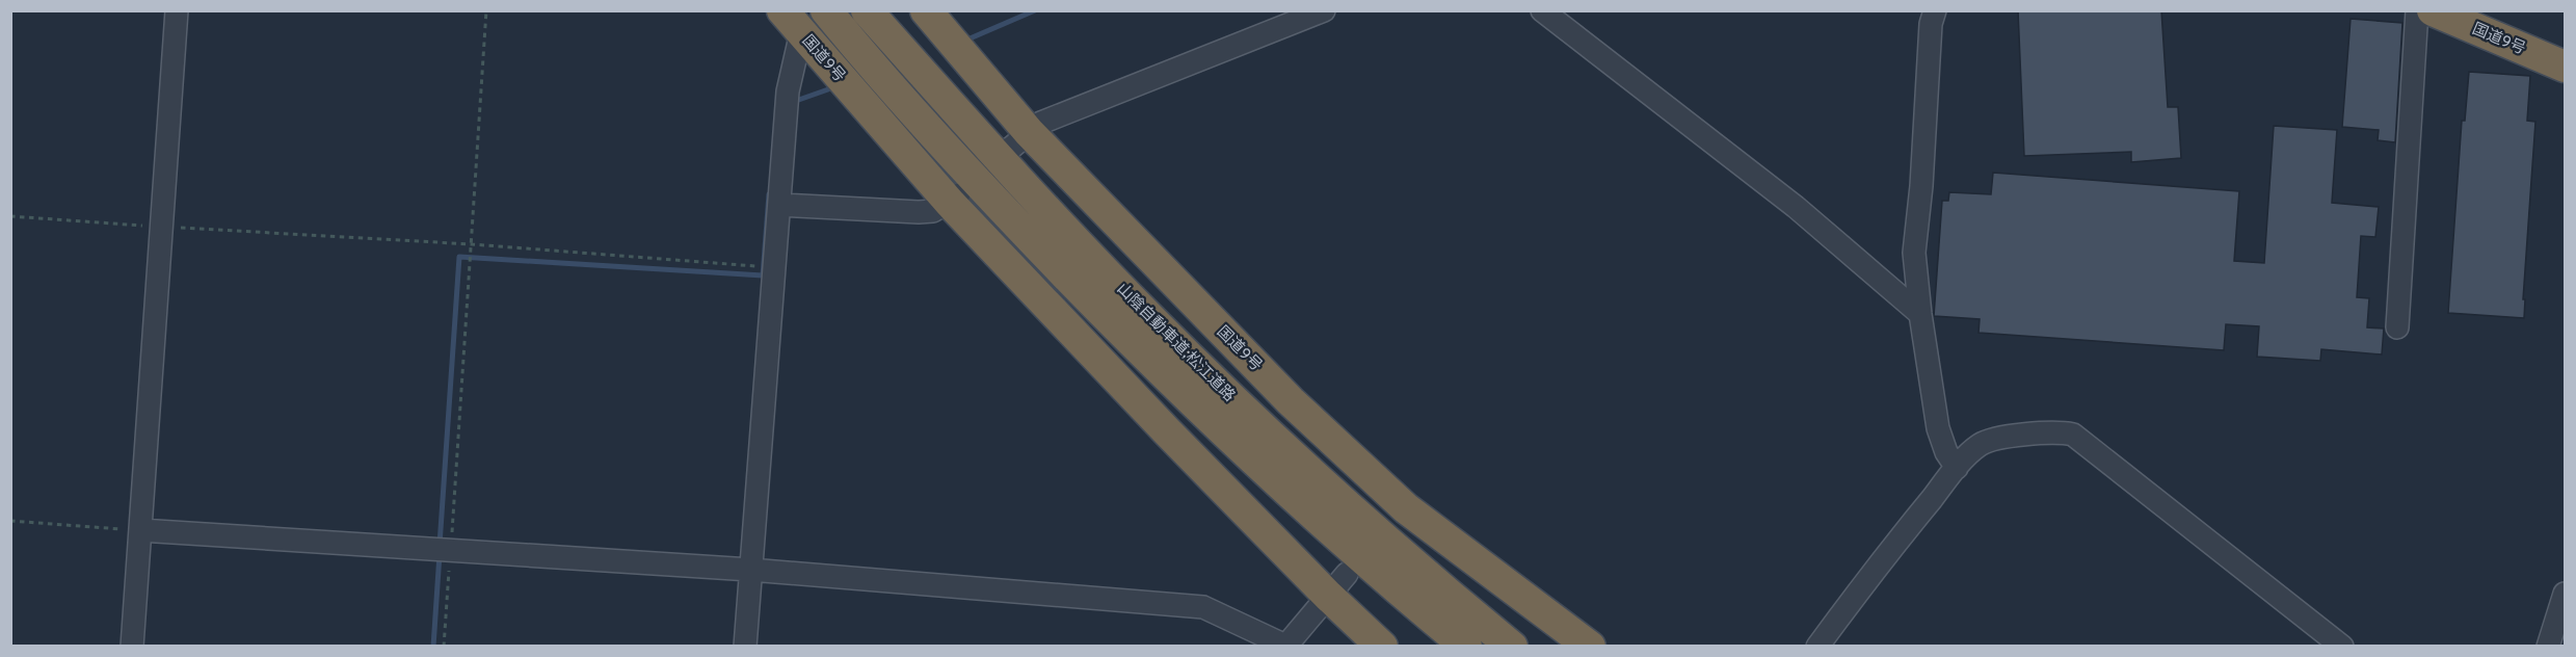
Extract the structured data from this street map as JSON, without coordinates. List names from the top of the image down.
{
  "streets": {
    "highway": ["国道9号", "山陰自動車道;松江道路"]
  }
}
